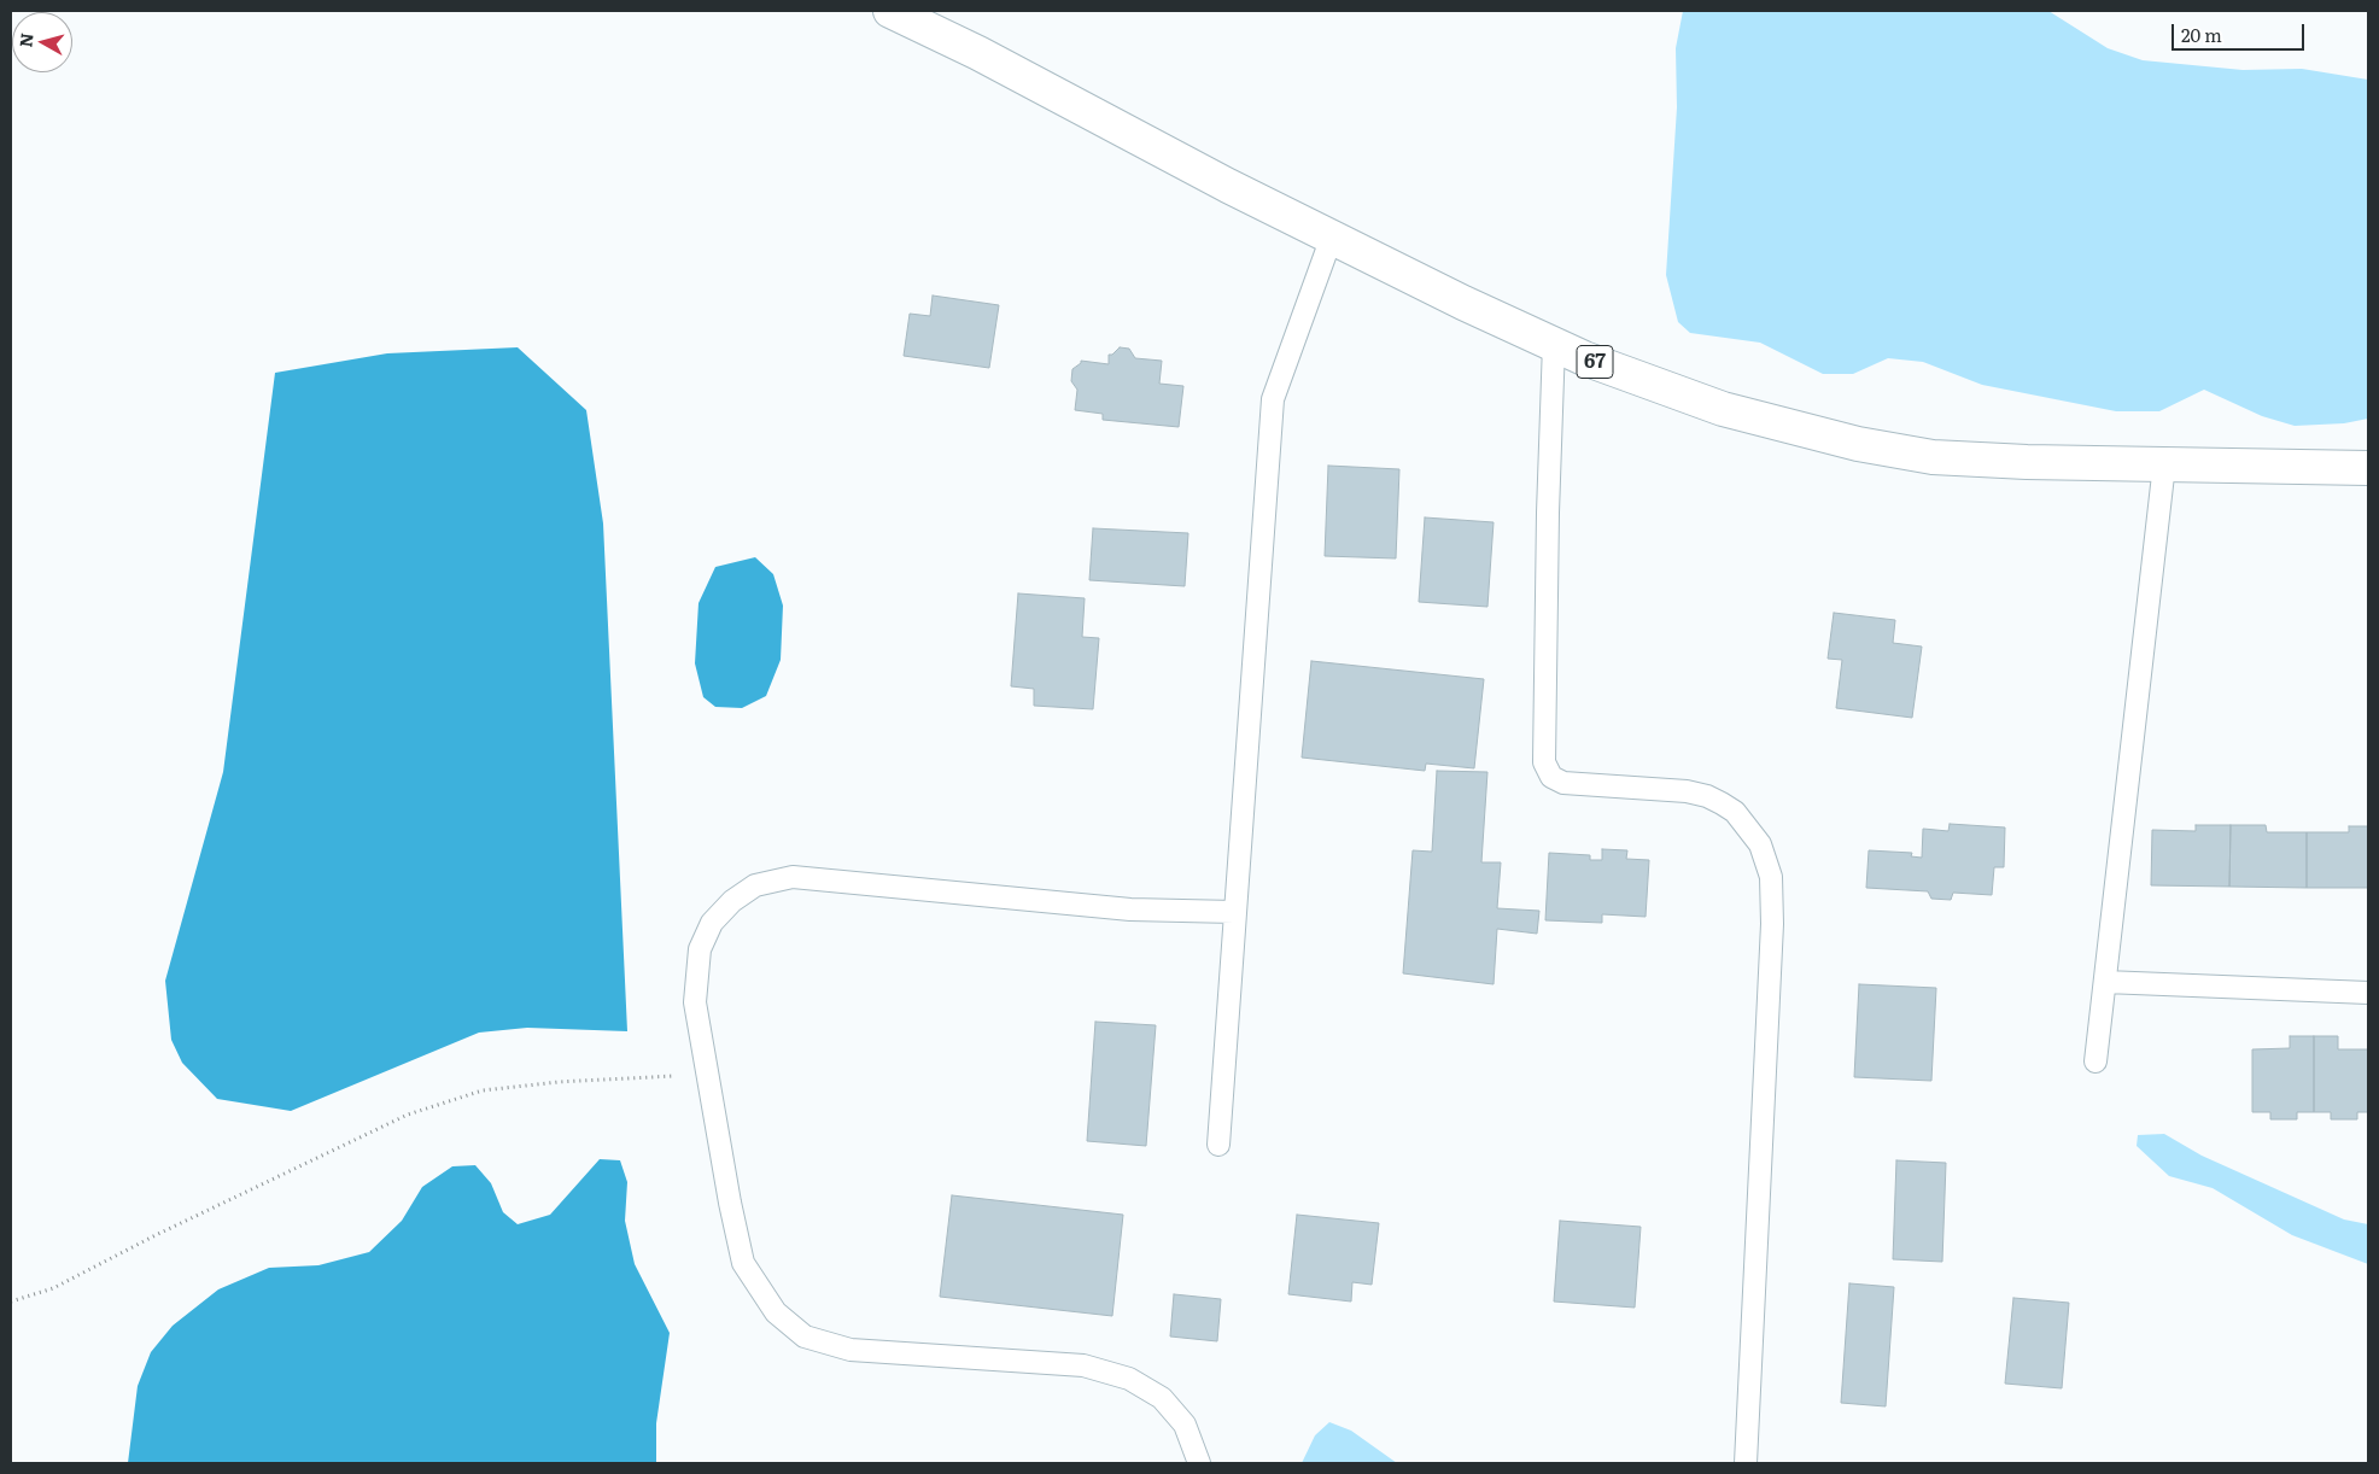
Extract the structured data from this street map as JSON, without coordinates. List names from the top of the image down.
{
  "streets": {
    "main road": ["67"]
  },
  "scale_bar": "20 m",
  "north": "left"
}
